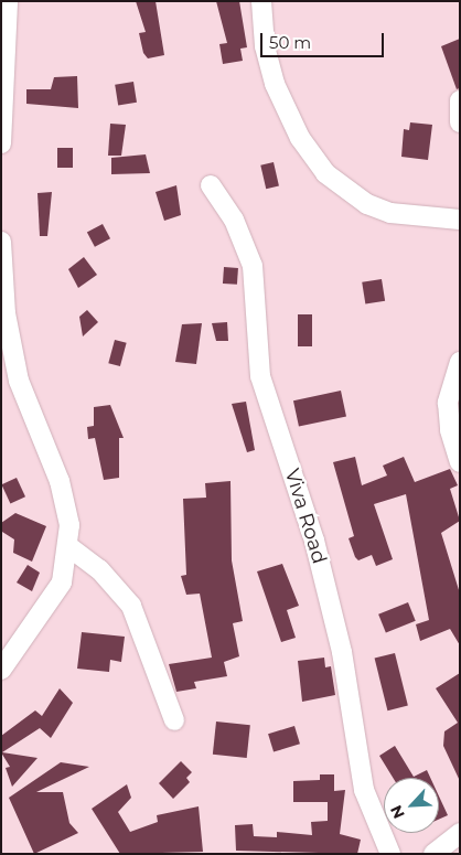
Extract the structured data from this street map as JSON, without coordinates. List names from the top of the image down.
{
  "streets": {
    "street": ["Viva Road"]
  },
  "scale_bar": "50 m",
  "north": "bottom left"
}
